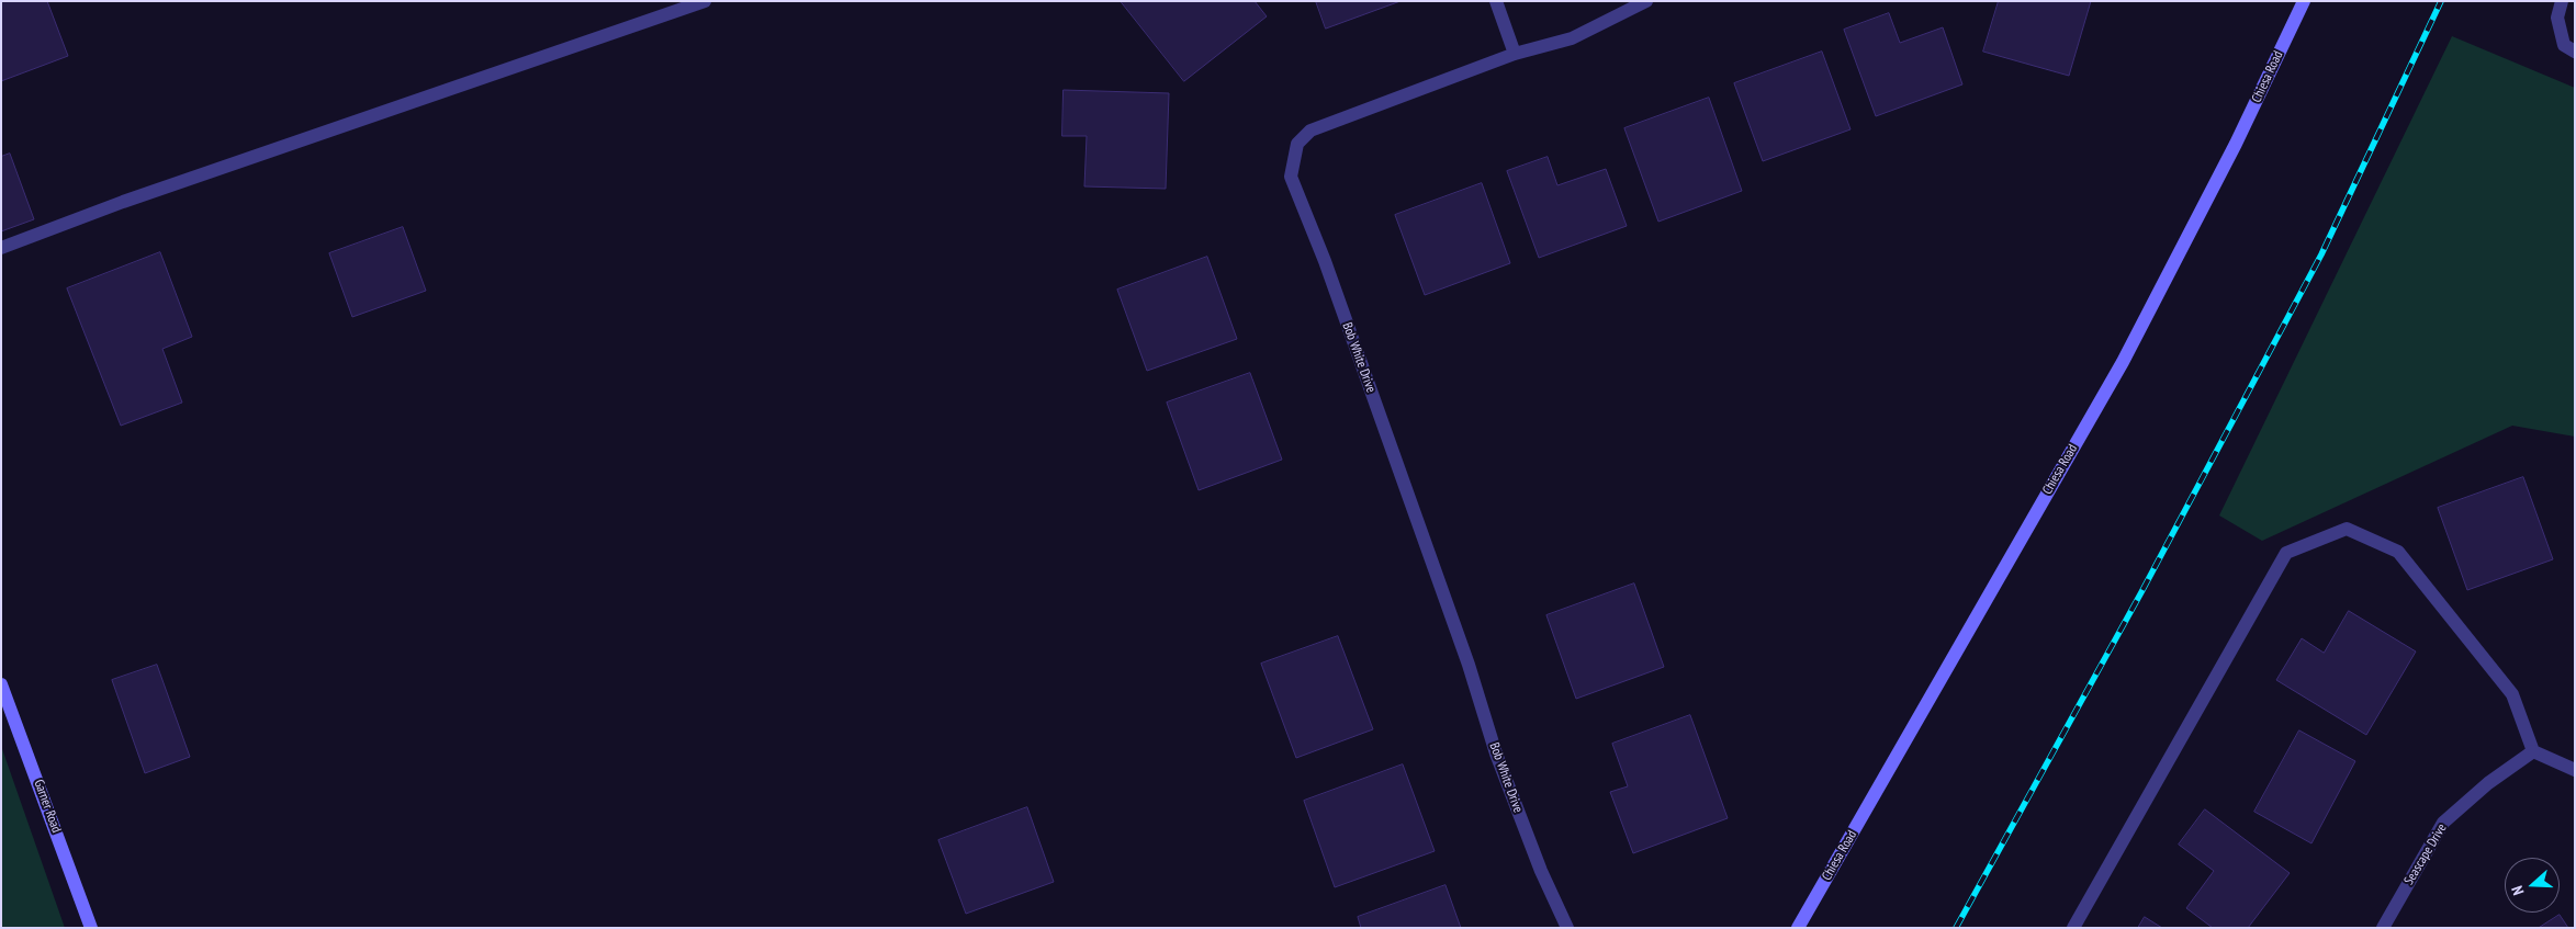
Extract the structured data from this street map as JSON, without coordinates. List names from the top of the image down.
{
  "streets": {
    "main road": ["Chiesa Road", "Garner Road"],
    "street": ["Bob White Drive", "Seascape Drive"]
  },
  "north": "left"
}
